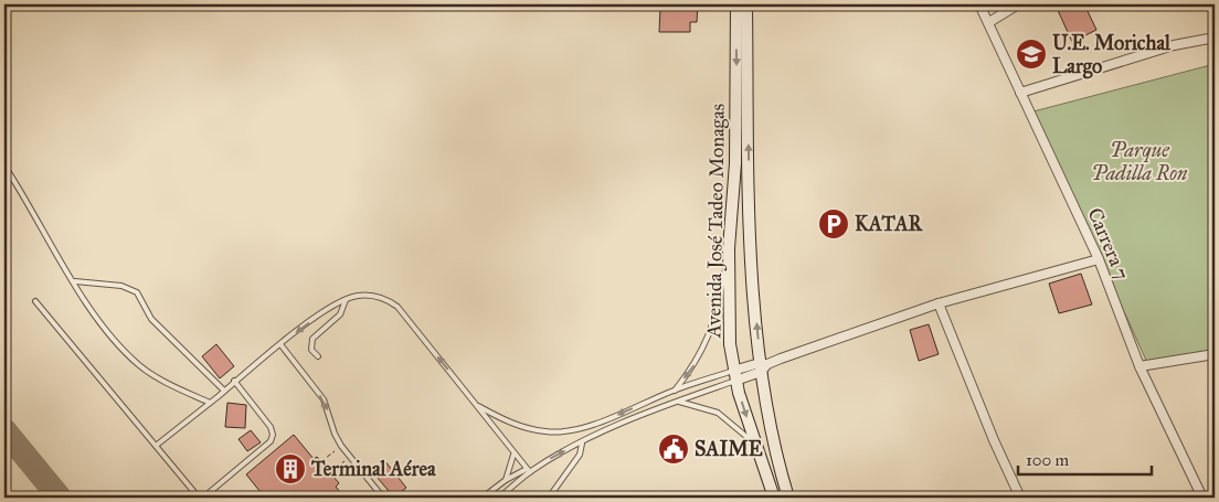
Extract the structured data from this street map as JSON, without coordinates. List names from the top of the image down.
{
  "streets": {
    "main road": ["Avenida José Tadeo Monagas"],
    "street": ["Carrera 7"]
  },
  "parks": ["Parque Padilla Ron"],
  "places": {
    "school or university": ["U.E. Morichal Largo"],
    "parking": ["KATAR"],
    "public building": ["SAIME"],
    "building": ["Terminal Aérea"]
  },
  "scale_bar": "100 m"
}
